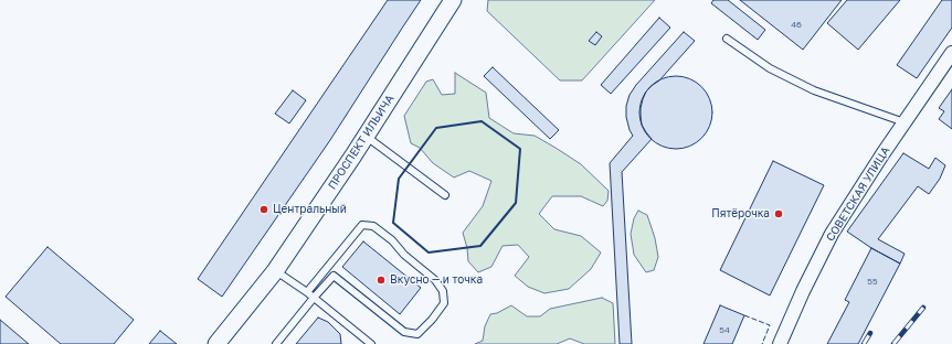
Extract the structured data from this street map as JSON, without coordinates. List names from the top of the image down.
{
  "streets": {
    "street": ["ПРОСПЕКТ ИЛЬИЧА", "СОВЕТСКАЯ УЛИЦА"]
  },
  "places": ["Центральный", "Пятёрочка", "Вкусно — и точка"],
  "house_numbers": ["46", "55", "54"]
}
